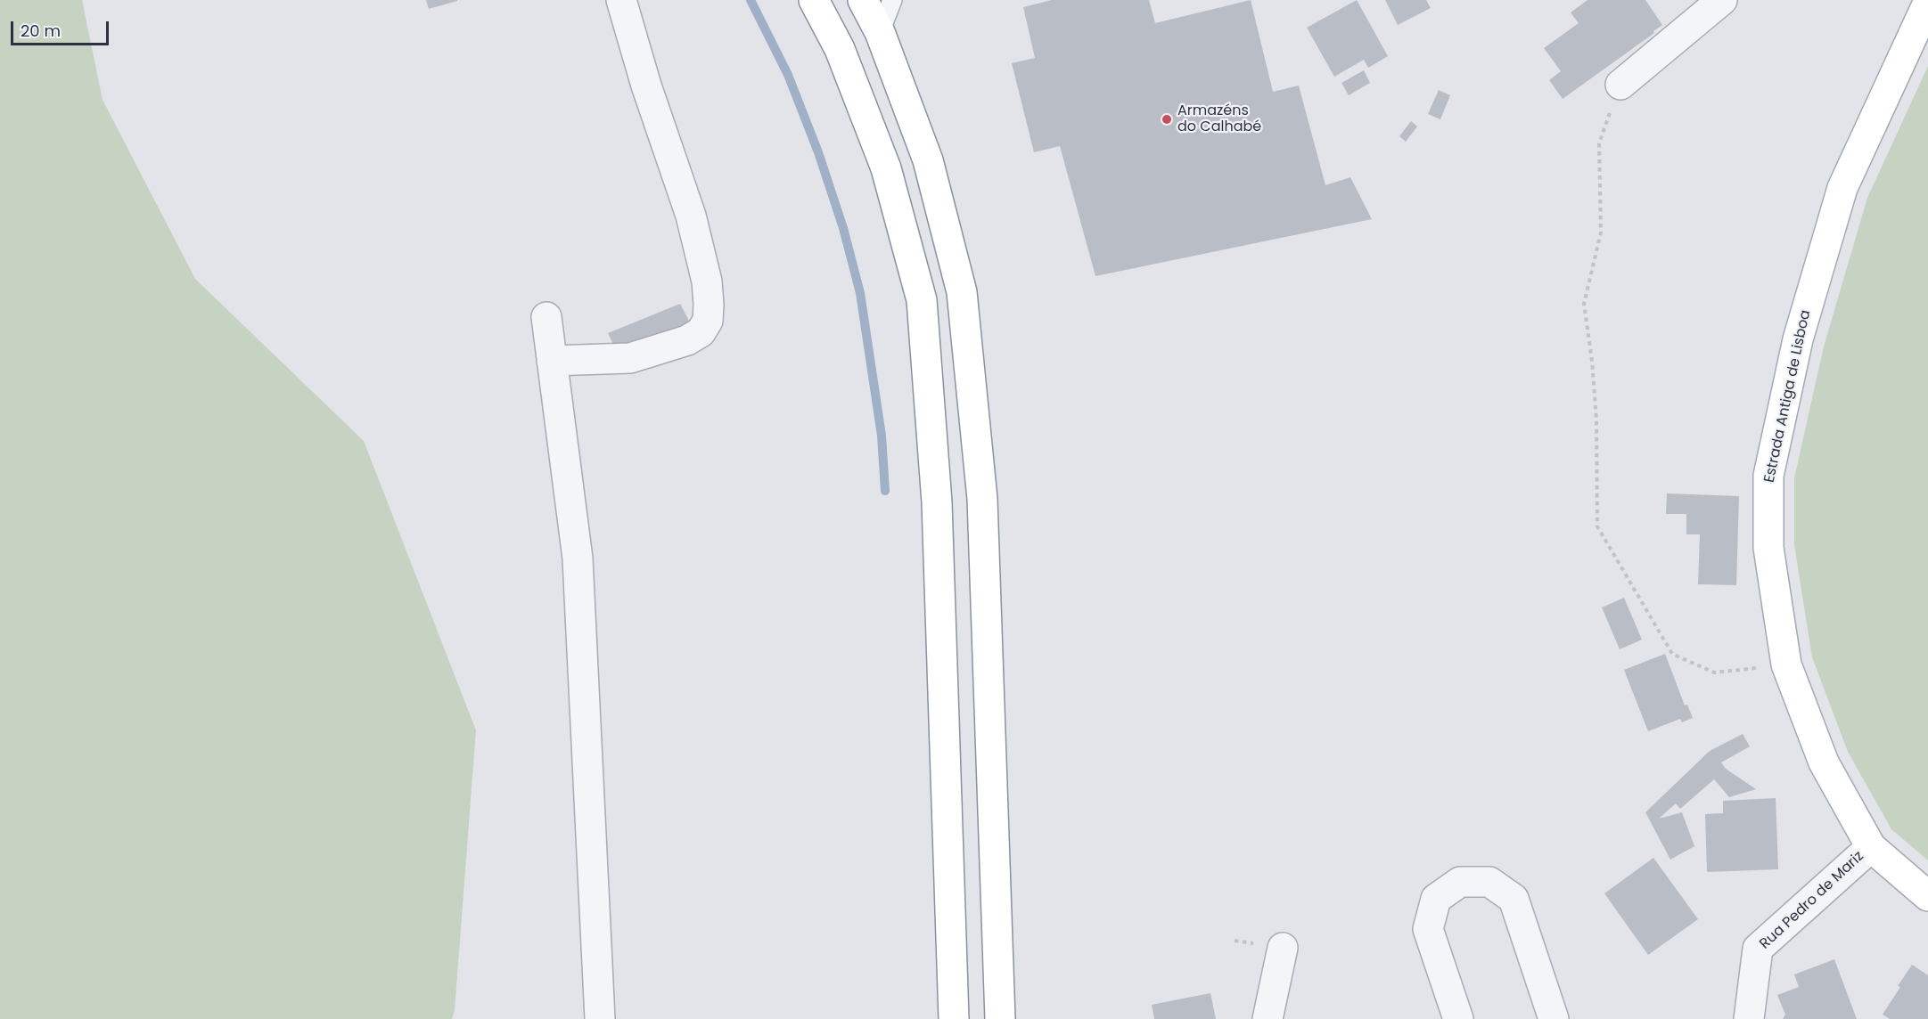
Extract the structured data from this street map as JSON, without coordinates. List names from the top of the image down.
{
  "streets": {
    "main road": ["Estrada Antiga de Lisboa"],
    "street": ["Rua Pedro de Mariz"]
  },
  "crossings": [
    ["Estrada Antiga de Lisboa", "Rua Pedro de Mariz"]
  ],
  "places": ["Armazéns do Calhabé"],
  "scale_bar": "20 m"
}
